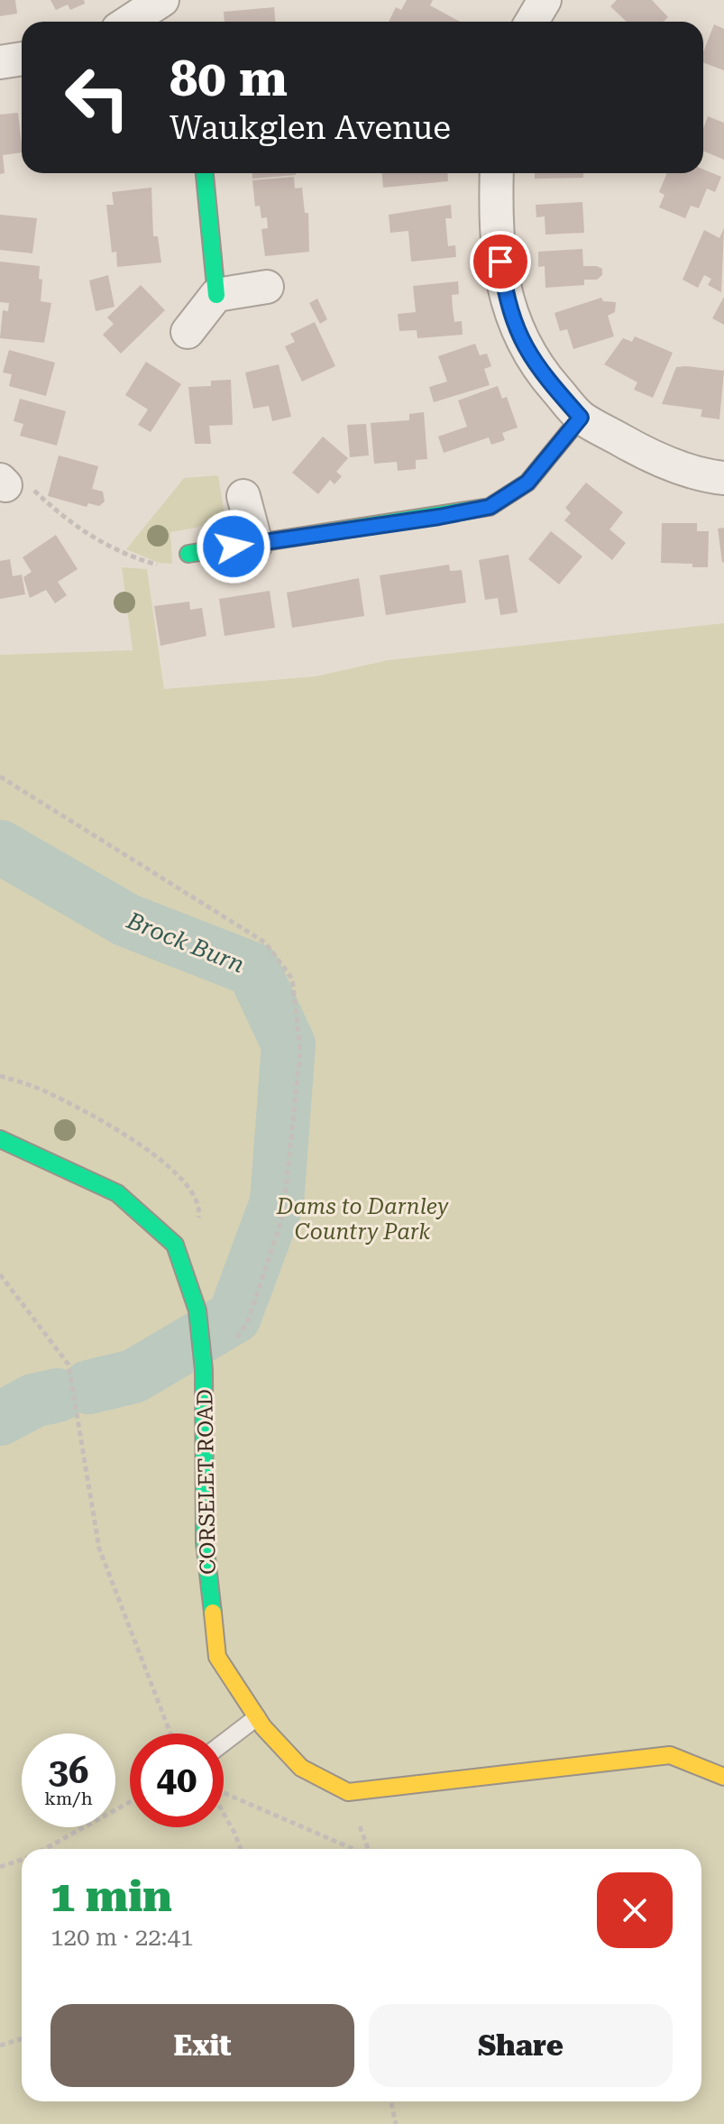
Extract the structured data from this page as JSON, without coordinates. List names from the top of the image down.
{
  "streets": {
    "street": ["CORSELET ROAD"]
  },
  "water": ["Brock Burn"],
  "parks": ["Dams to Darnley Country Park"],
  "page": {
    "turn": ["80 m", "Waukglen Avenue"],
    "speed": "36 km/h",
    "limit": "40",
    "heading": ["1 min", "120 m · 22:41"],
    "buttons": ["Exit", "Share"]
  }
}
